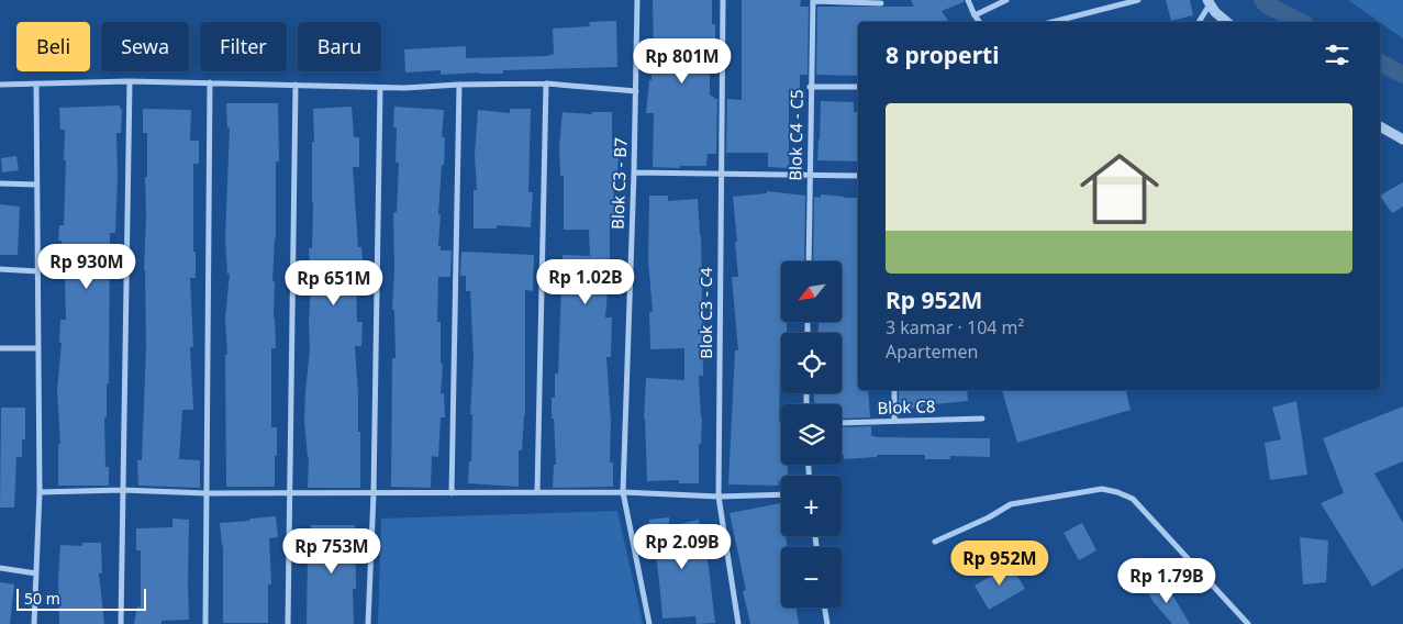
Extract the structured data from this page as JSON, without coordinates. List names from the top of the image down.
{
  "streets": {
    "street": [
      "Blok C4 - C5",
      "Blok C3 - B7",
      "Blok C3 - C4",
      "Blok C8"
    ]
  },
  "scale_bar": "50 m",
  "north": "bottom left",
  "page": {
    "chip": [
      "Beli",
      "Sewa",
      "Filter",
      "Baru"
    ],
    "heading": "8 properti",
    "price": [
      "Rp 801M",
      "Rp 930M",
      "Rp 1.02B",
      "Rp 651M",
      "Rp 2.09B",
      "Rp 753M",
      "Rp 952M",
      "Rp 1.79B"
    ],
    "list": [
      {
        "name": "Rp 952M",
        "note": "3 kamar · 104 m² · Apartemen"
      }
    ],
    "map_buttons": ["+", "−"],
    "scale": "50 m"
  }
}
